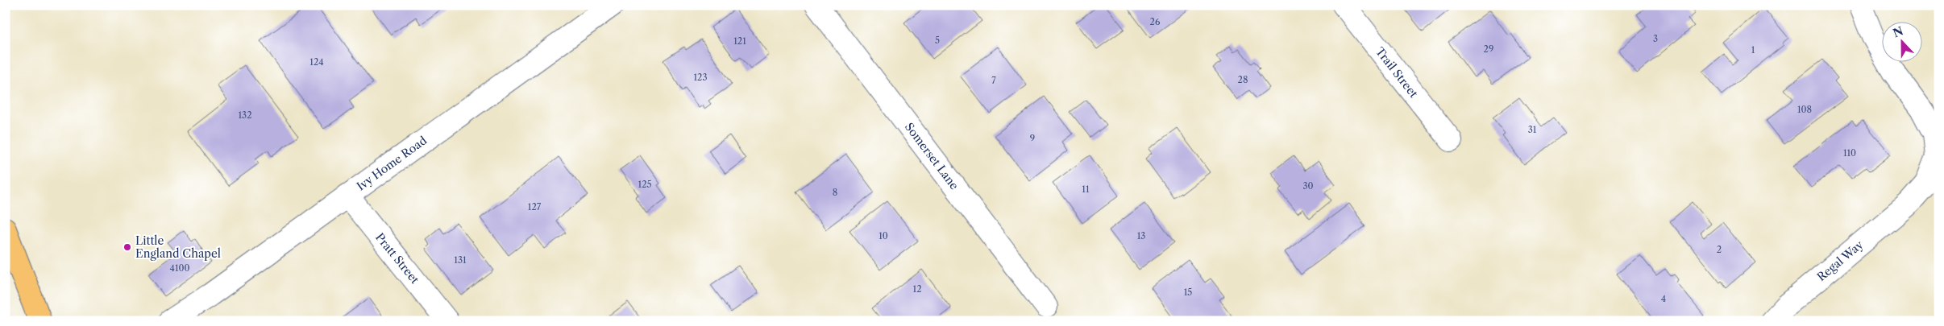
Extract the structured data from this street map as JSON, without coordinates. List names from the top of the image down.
{
  "streets": {
    "street": [
      "Trail Street",
      "Somerset Lane",
      "Ivy Home Road",
      "Pratt Street",
      "Regal Way"
    ]
  },
  "crossings": [
    ["Ivy Home Road", "Pratt Street"]
  ],
  "places": ["Little England Chapel"],
  "house_numbers": [
    "26",
    "3",
    "5",
    "121",
    "29",
    "1",
    "124",
    "123",
    "28",
    "7",
    "108",
    "132",
    "31",
    "9",
    "110",
    "125",
    "30",
    "11",
    "8",
    "127",
    "10",
    "13",
    "2",
    "131",
    "4100",
    "12",
    "15",
    "4"
  ],
  "north": "top"
}
